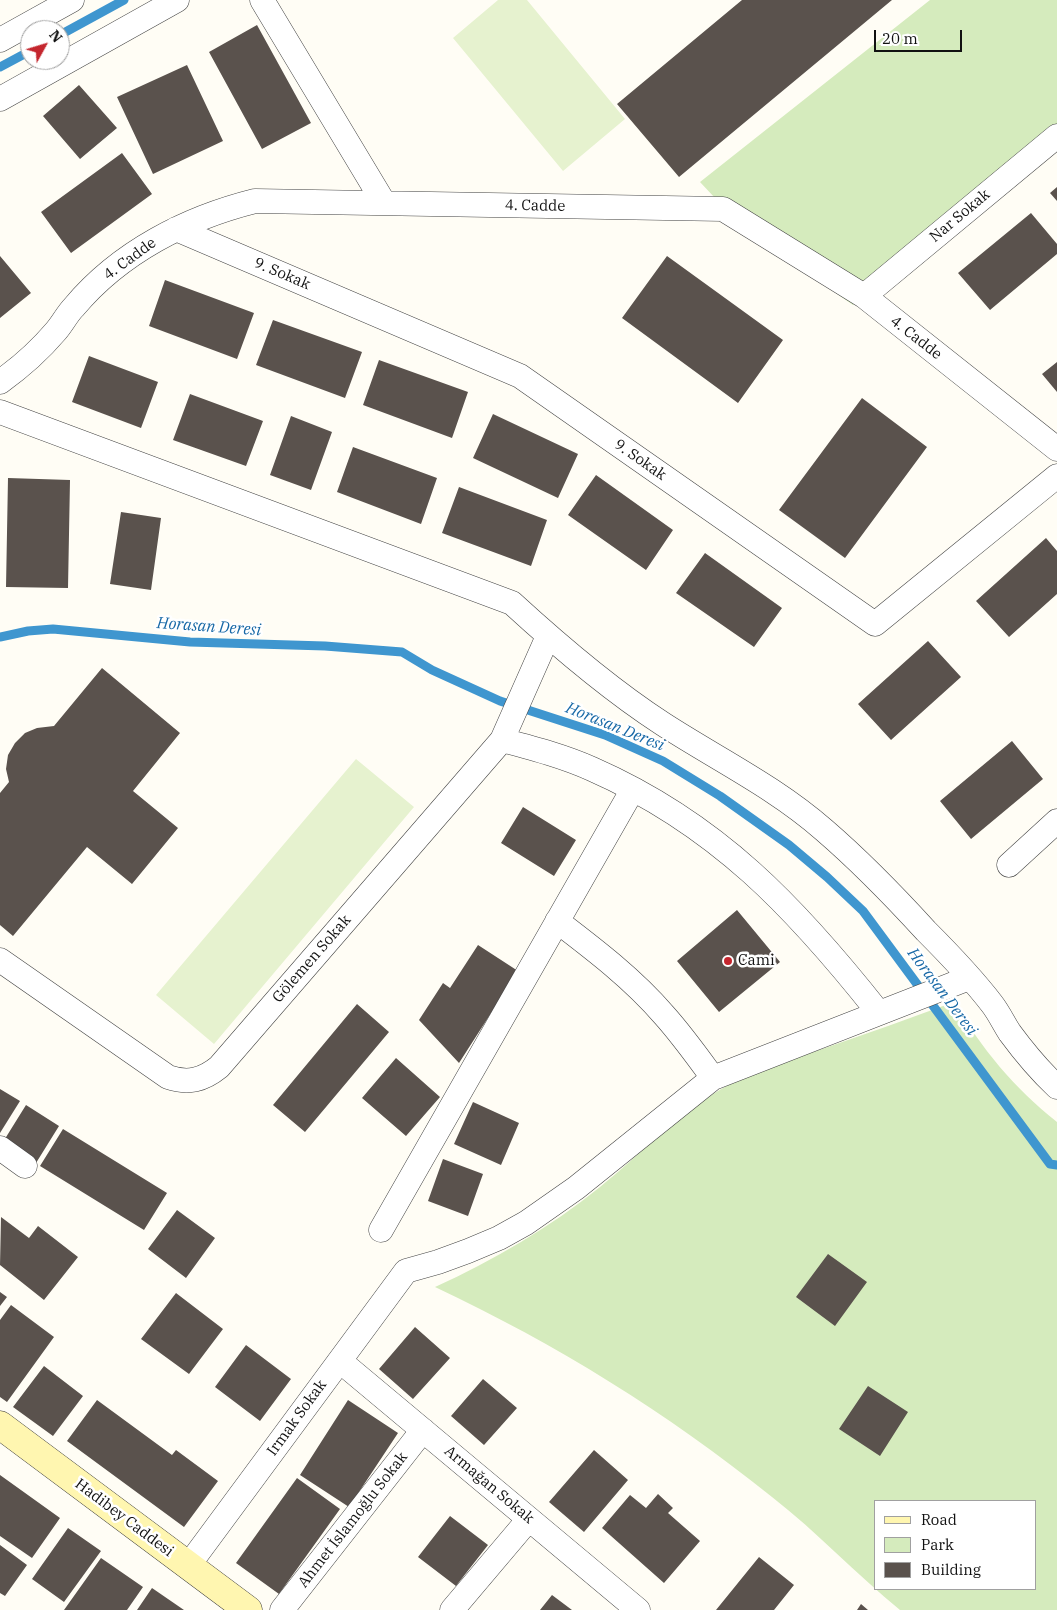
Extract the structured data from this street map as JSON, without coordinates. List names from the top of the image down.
{
  "streets": {
    "main road": ["Hadibey Caddesi"],
    "street": [
      "4. Cadde",
      "Nar Sokak",
      "9. Sokak",
      "Gölemen Sokak",
      "Irmak Sokak",
      "Armağan Sokak",
      "Ahmet İslamoğlu Sokak"
    ]
  },
  "crossings": [
    ["4. Cadde", "Nar Sokak"],
    ["4. Cadde", "9. Sokak"],
    ["Irmak Sokak", "Armağan Sokak"],
    ["Irmak Sokak", "Hadibey Caddesi"],
    ["Armağan Sokak", "Ahmet İslamoğlu Sokak"]
  ],
  "water": ["Horasan Deresi"],
  "places": ["Cami"],
  "legend": ["Road", "Park", "Building"],
  "scale_bar": "20 m",
  "north": "top right"
}
